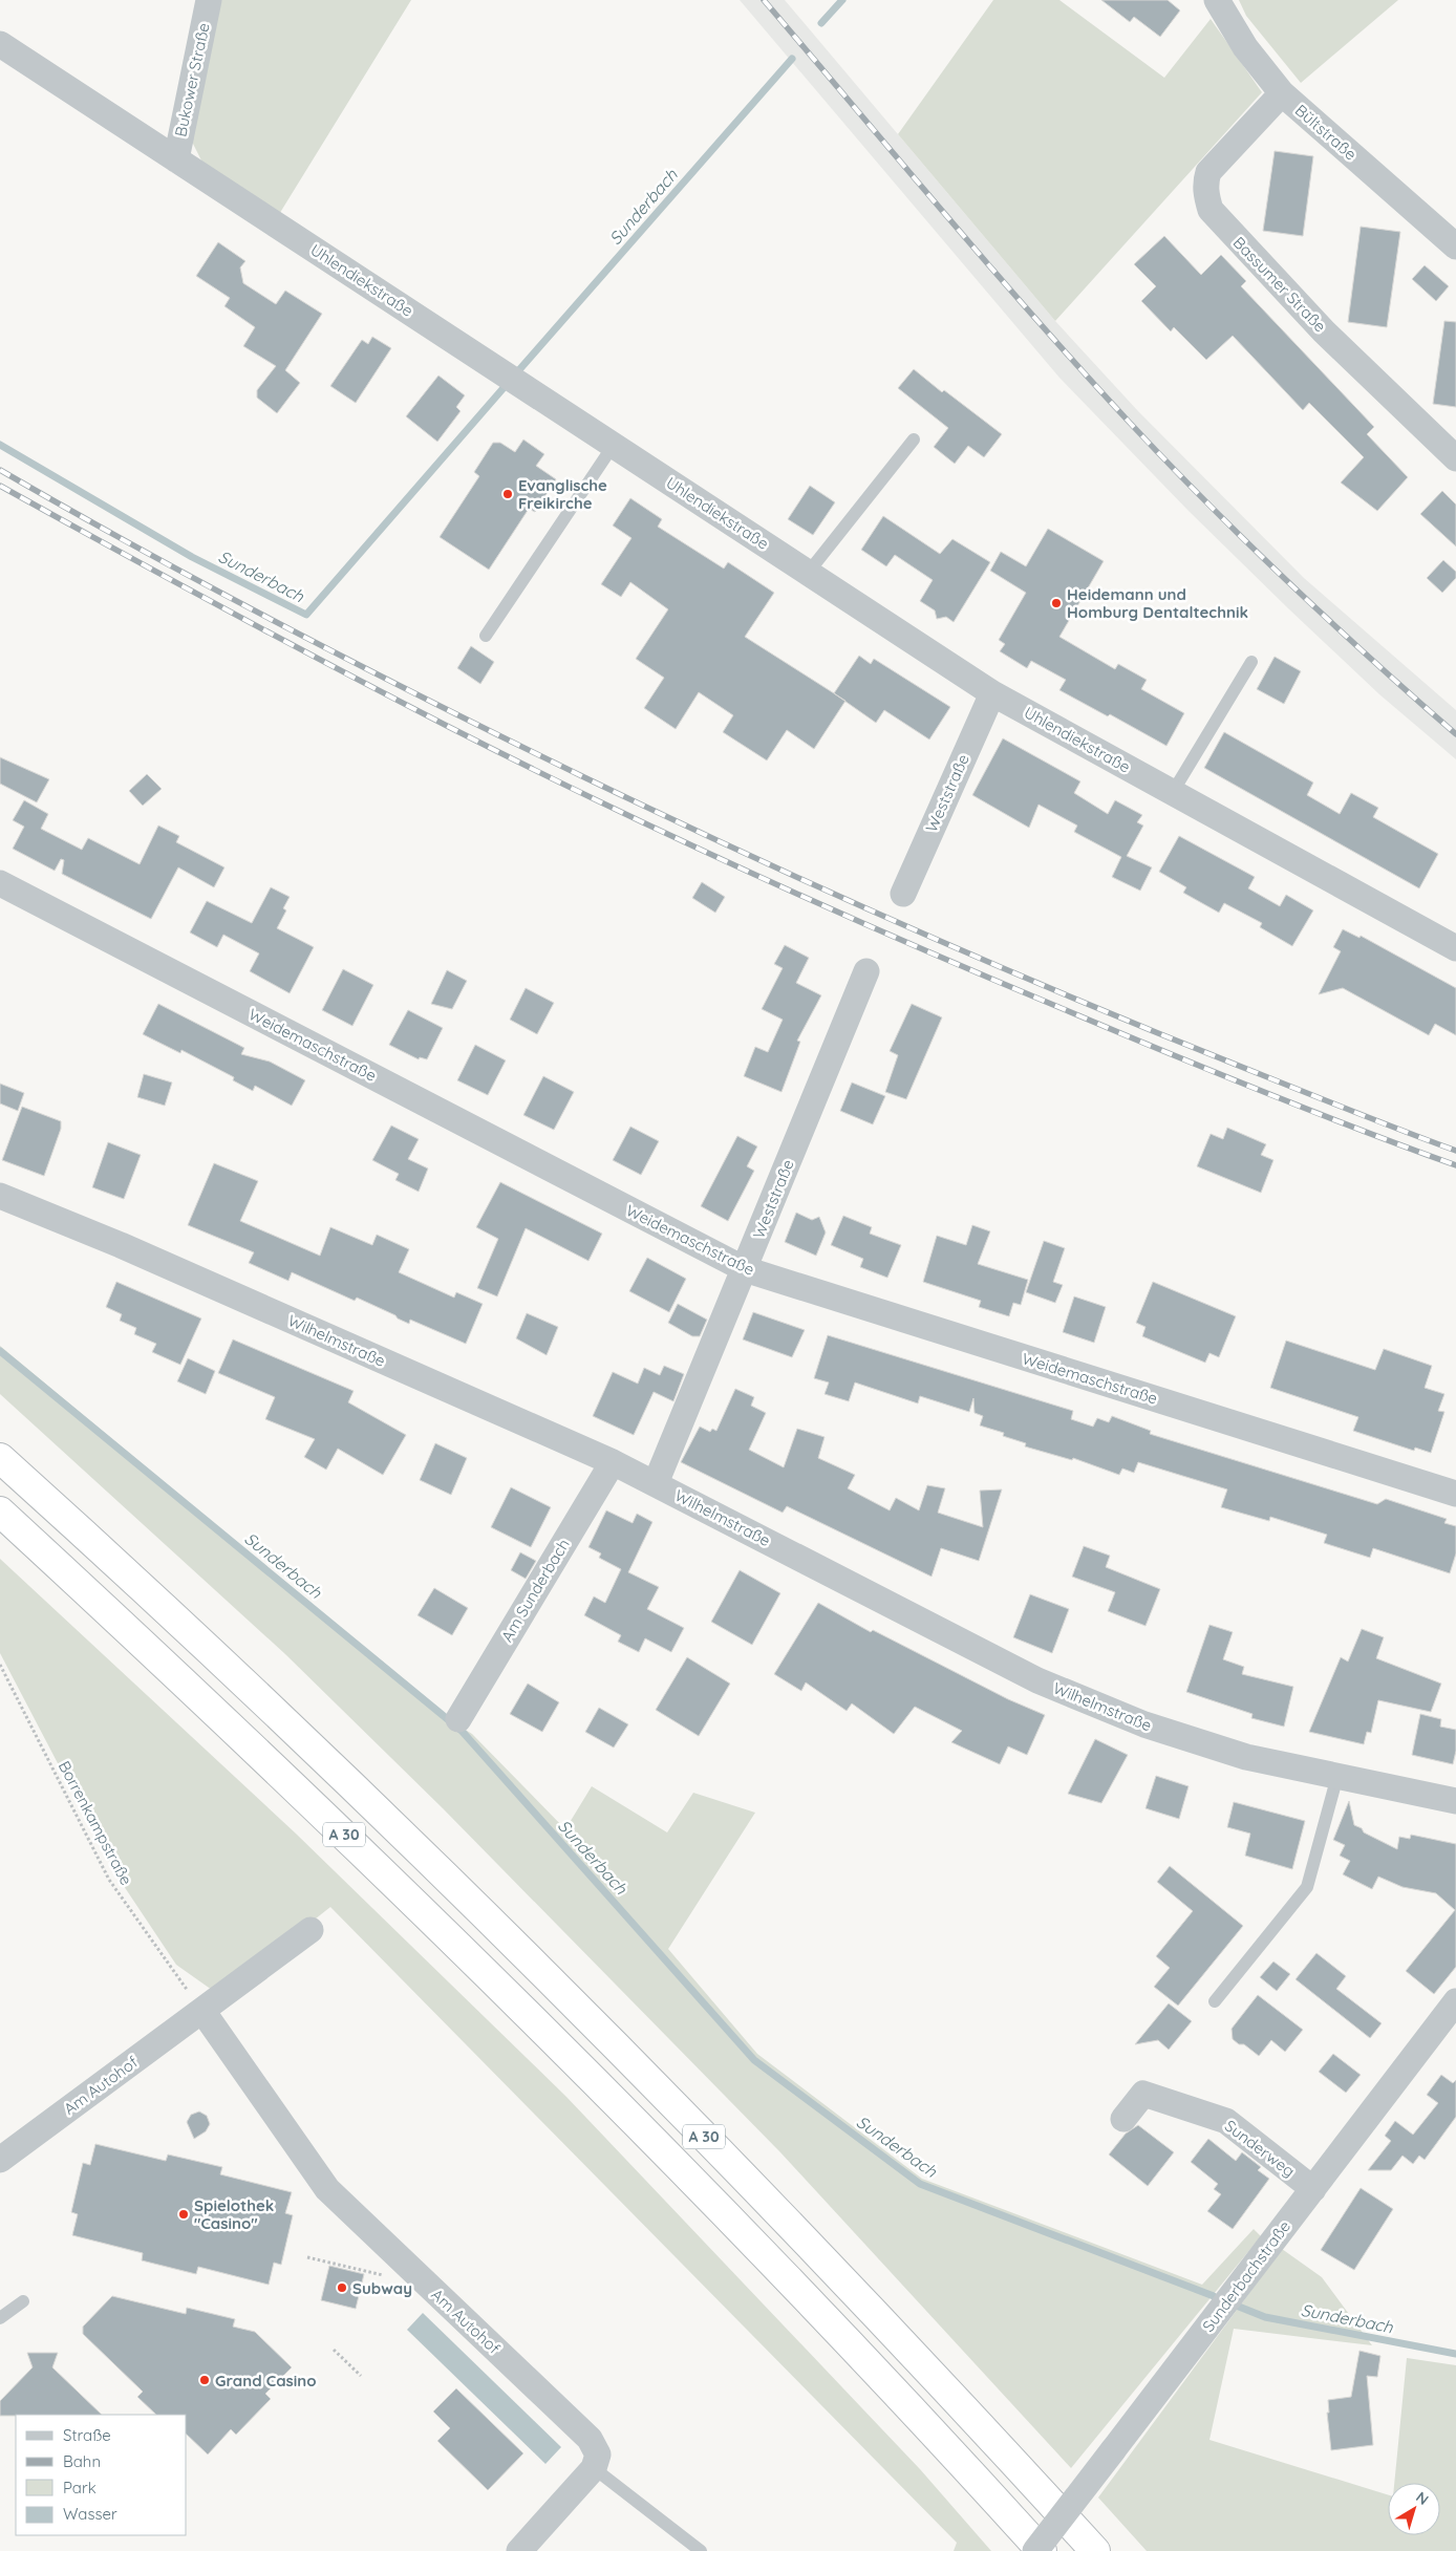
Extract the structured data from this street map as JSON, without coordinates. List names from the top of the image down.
{
  "streets": {
    "highway": ["A 30"],
    "street": [
      "Bukower Straße",
      "Bültstraße",
      "Uhlendiekstraße",
      "Bassumer Straße",
      "Weststraße",
      "Weidemaschstraße",
      "Wilhelmstraße",
      "Am Sunderbach",
      "Am Autohof",
      "Sunderweg",
      "Sunderbachstraße"
    ],
    "path": ["Borrenkampstraße"]
  },
  "crossings": [
    ["Bukower Straße", "Uhlendiekstraße"],
    ["Bültstraße", "Bassumer Straße"],
    ["Uhlendiekstraße", "Weststraße"],
    ["Weststraße", "Weidemaschstraße"],
    ["Weststraße", "Wilhelmstraße"],
    ["Wilhelmstraße", "Am Sunderbach"],
    ["Borrenkampstraße", "Am Autohof"],
    ["Sunderweg", "Sunderbachstraße"]
  ],
  "water": ["Sunderbach"],
  "places": [
    "Evanglische Freikirche",
    "Heidemann und Homburg Dentaltechnik",
    "Spielothek \"Casino\"",
    "Subway",
    "Grand Casino"
  ],
  "legend": [
    "Straße",
    "Bahn",
    "Park",
    "Wasser"
  ],
  "north": "top right"
}
